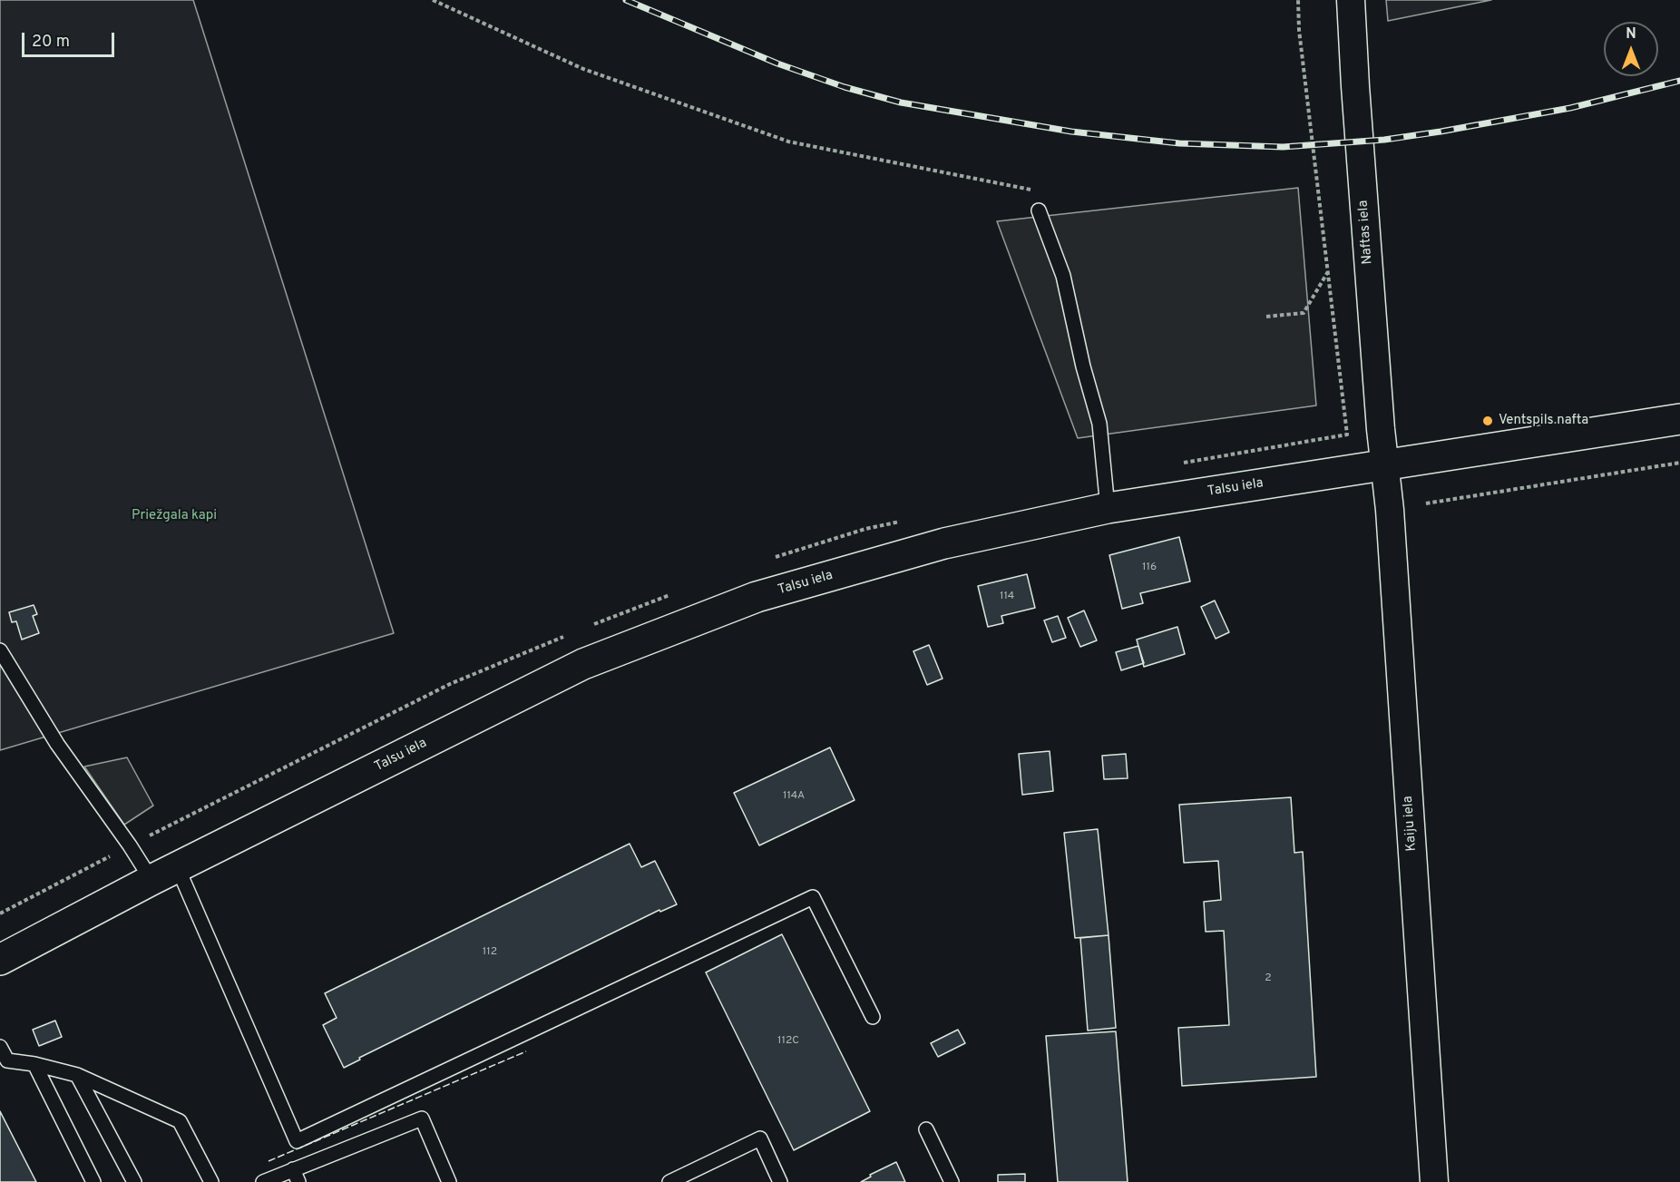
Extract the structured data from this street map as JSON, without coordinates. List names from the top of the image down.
{
  "streets": {
    "main road": ["Talsu iela"],
    "street": ["Naftas iela", "Kaiju iela"]
  },
  "crossings": [
    ["Naftas iela", "Talsu iela"],
    ["Naftas iela", "Kaiju iela"],
    ["Talsu iela", "Kaiju iela"]
  ],
  "parks": ["Priežgala kapi"],
  "places": ["Ventspils nafta"],
  "house_numbers": [
    "116",
    "114",
    "114A",
    "112",
    "2",
    "112C"
  ],
  "scale_bar": "20 m",
  "north": "top"
}
